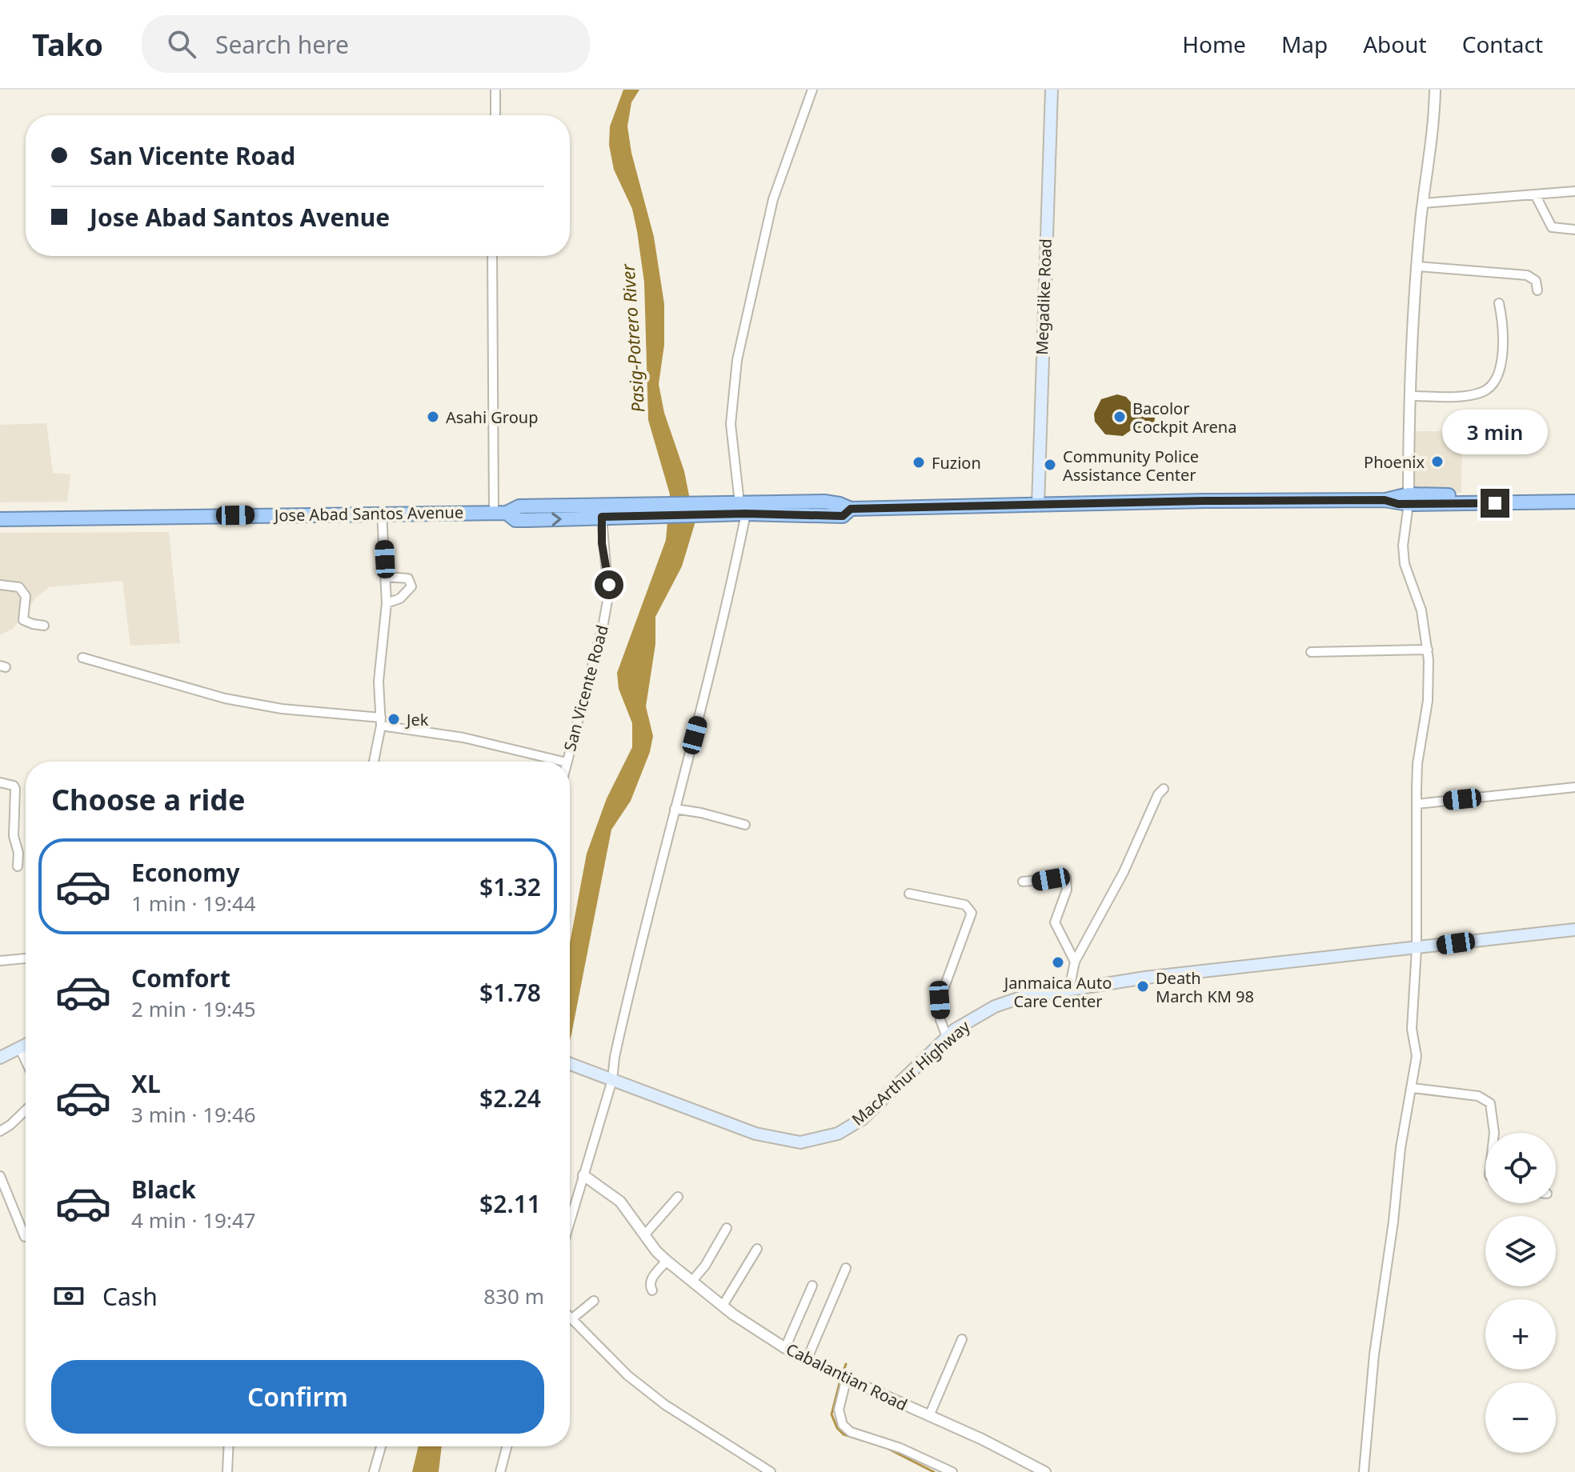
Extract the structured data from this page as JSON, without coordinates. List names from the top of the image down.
{
  "streets": {
    "highway": ["Jose Abad Santos Avenue"],
    "main road": ["Megadike Road", "MacArthur Highway"],
    "street": ["San Vicente Road", "Cabalantian Road"]
  },
  "crossings": [
    ["Megadike Road", "Jose Abad Santos Avenue"],
    ["Jose Abad Santos Avenue", "San Vicente Road"]
  ],
  "water": ["Pasig-Potrero River"],
  "places": [
    "Asahi Group",
    "Bacolor Cockpit Arena",
    "Phoenix",
    "Fuzion",
    "Community Police Assistance Center",
    "Jek",
    "Janmaica Auto Care Center",
    "Death March KM 98"
  ],
  "page": {
    "header": "Tako",
    "search": "Search here",
    "nav": [
      "Home",
      "Map",
      "About",
      "Contact"
    ],
    "banner": ["San Vicente Road", "Jose Abad Santos Avenue"],
    "bubble": "3 min",
    "heading": "Choose a ride",
    "list": [
      {
        "name": "Economy",
        "note": "1 min · 19:44",
        "value": "$1.32"
      },
      {
        "name": "Comfort",
        "note": "2 min · 19:45",
        "value": "$1.78"
      },
      {
        "name": "XL",
        "note": "3 min · 19:46",
        "value": "$2.24"
      },
      {
        "name": "Black",
        "note": "4 min · 19:47",
        "value": "$2.11"
      }
    ],
    "map_buttons": ["+", "−"],
    "pay": ["Cash", "830 m"],
    "buttons": "Confirm"
  }
}
